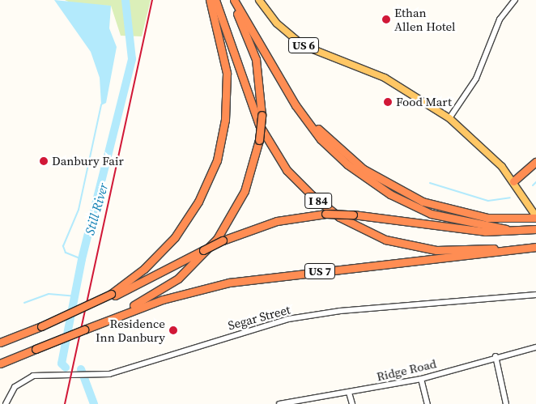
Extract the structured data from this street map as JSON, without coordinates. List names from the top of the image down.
{
  "streets": {
    "highway": ["I 84", "US 7"],
    "main road": ["US 6"],
    "street": ["Segar Street", "Ridge Road"]
  },
  "crossings": [
    ["I 84", "US 7"]
  ],
  "water": ["Still River"],
  "places": [
    "Ethan Allen Hotel",
    "Food Mart",
    "Danbury Fair",
    "Residence Inn Danbury"
  ]
}
